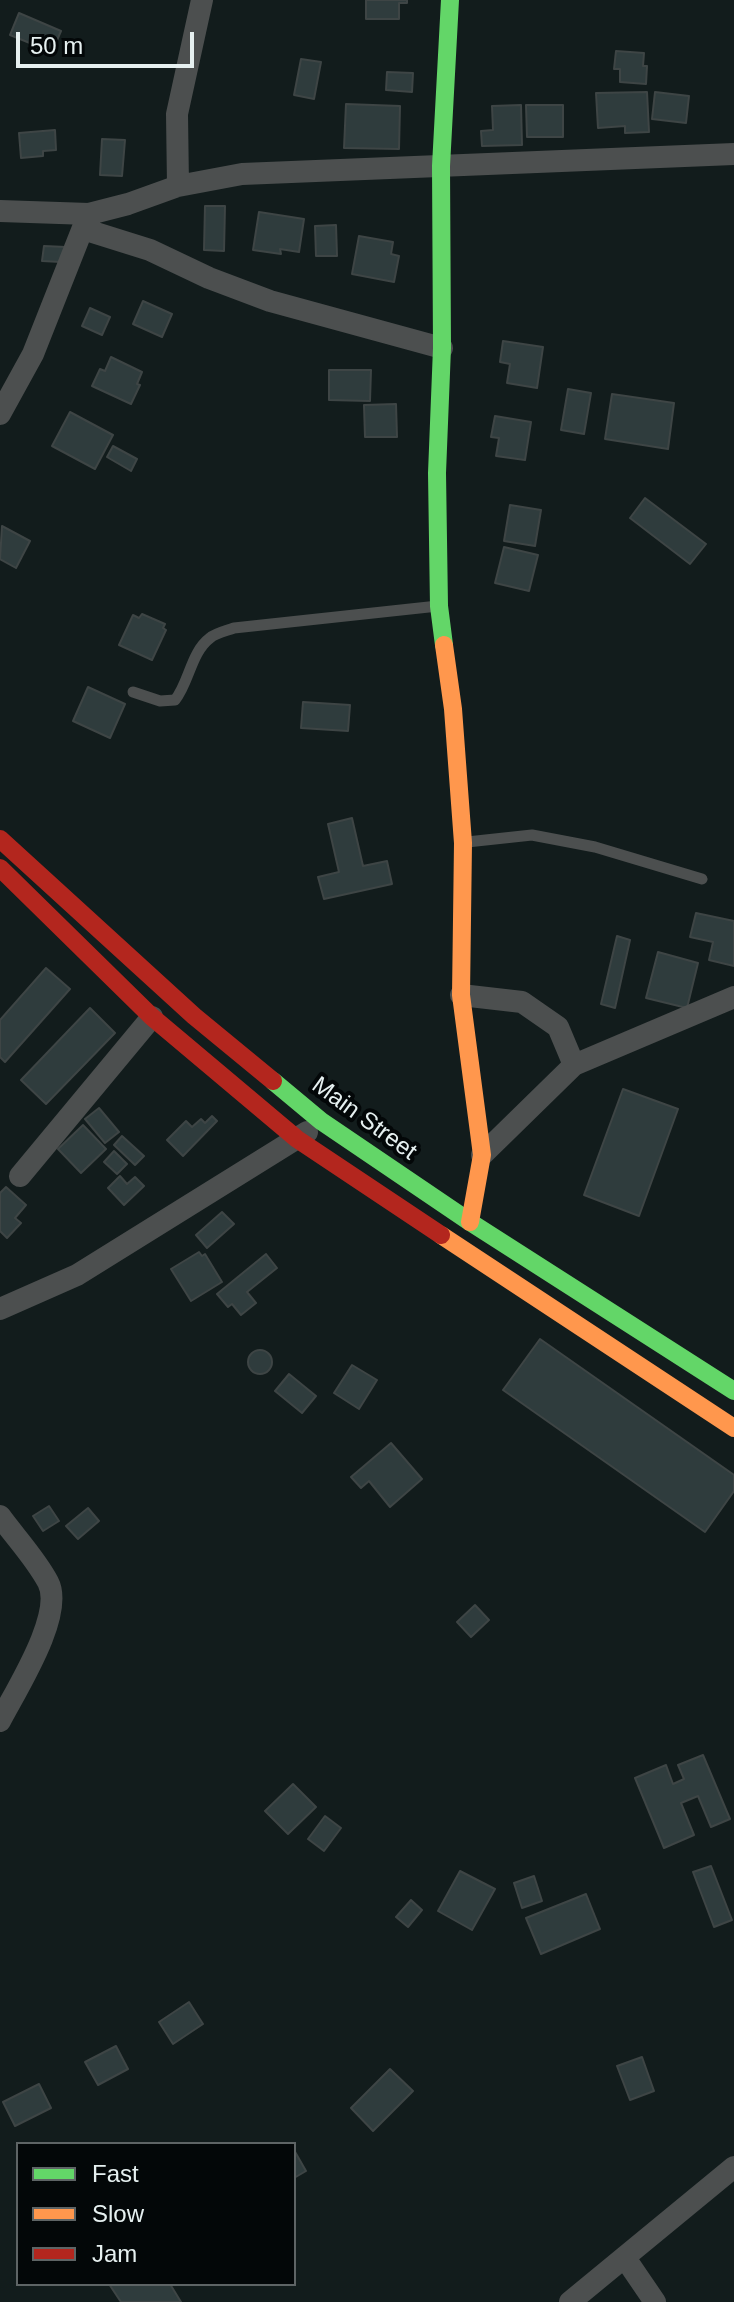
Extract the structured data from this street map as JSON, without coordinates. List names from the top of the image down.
{
  "streets": {
    "main road": ["Main Street"]
  },
  "legend": ["Fast", "Slow", "Jam"],
  "scale_bar": "50 m"
}
